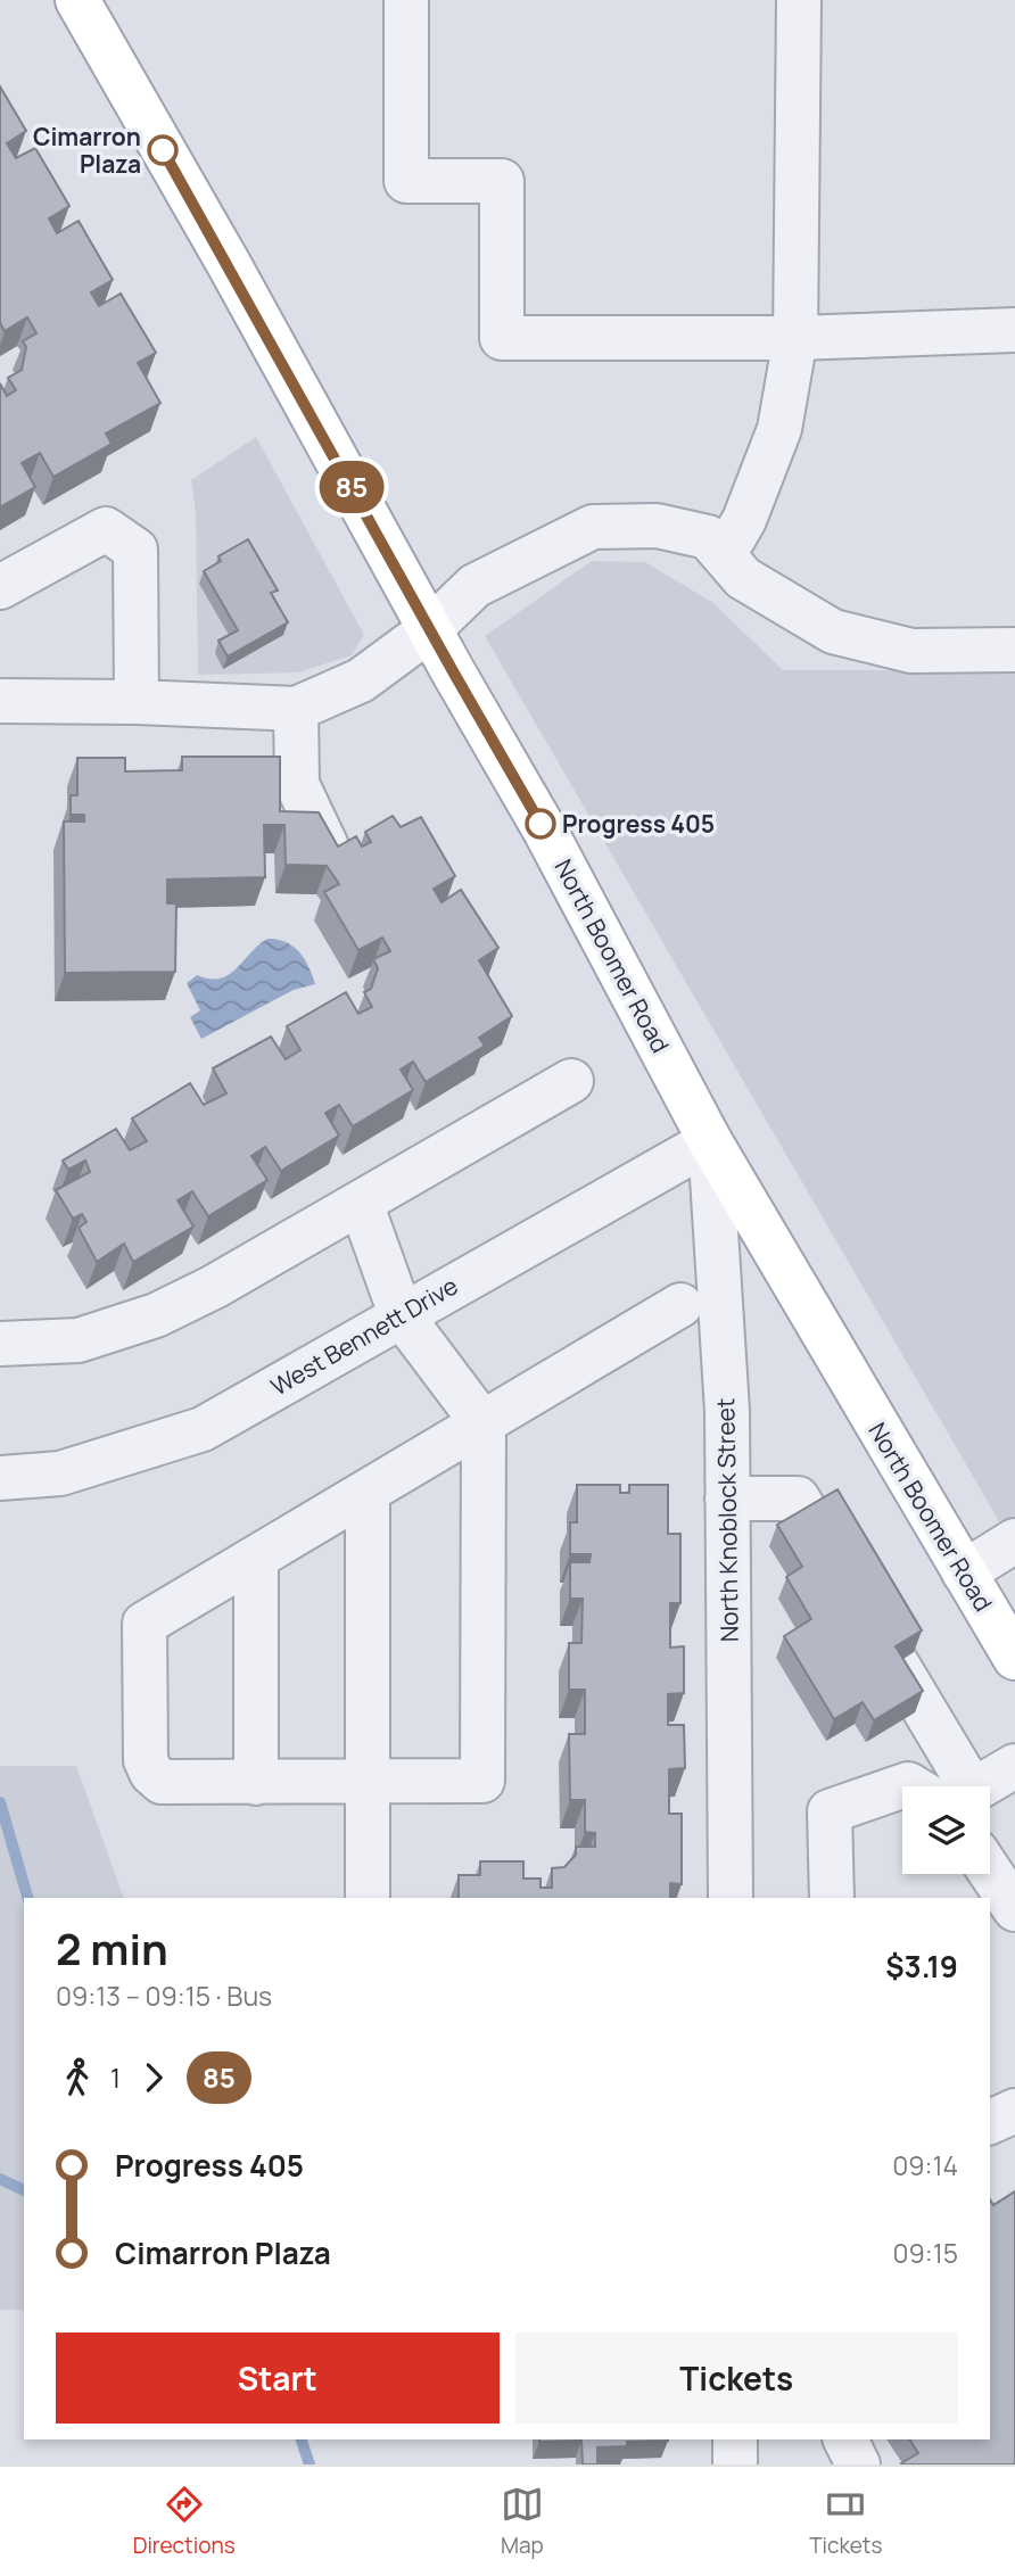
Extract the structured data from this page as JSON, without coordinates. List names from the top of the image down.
{
  "streets": {
    "main road": ["North Boomer Road"],
    "street": ["West Bennett Drive", "North Knoblock Street"]
  },
  "crossings": [
    ["North Boomer Road", "West Bennett Drive"],
    ["North Boomer Road", "North Knoblock Street"],
    ["West Bennett Drive", "North Knoblock Street"]
  ],
  "places": ["Cimarron Plaza", "Progress 405"],
  "lines": ["bus line 85"],
  "page": {
    "on_map": "85",
    "heading": ["2 min", "09:13 – 09:15 · Bus", "$3.19"],
    "legs": ["1", "85"],
    "list": [
      {
        "name": "Progress 405",
        "value": "09:14"
      },
      {
        "name": "Cimarron Plaza",
        "value": "09:15"
      }
    ],
    "buttons": ["Start", "Tickets"],
    "tabs": ["Directions", "Map", "Tickets"]
  }
}
